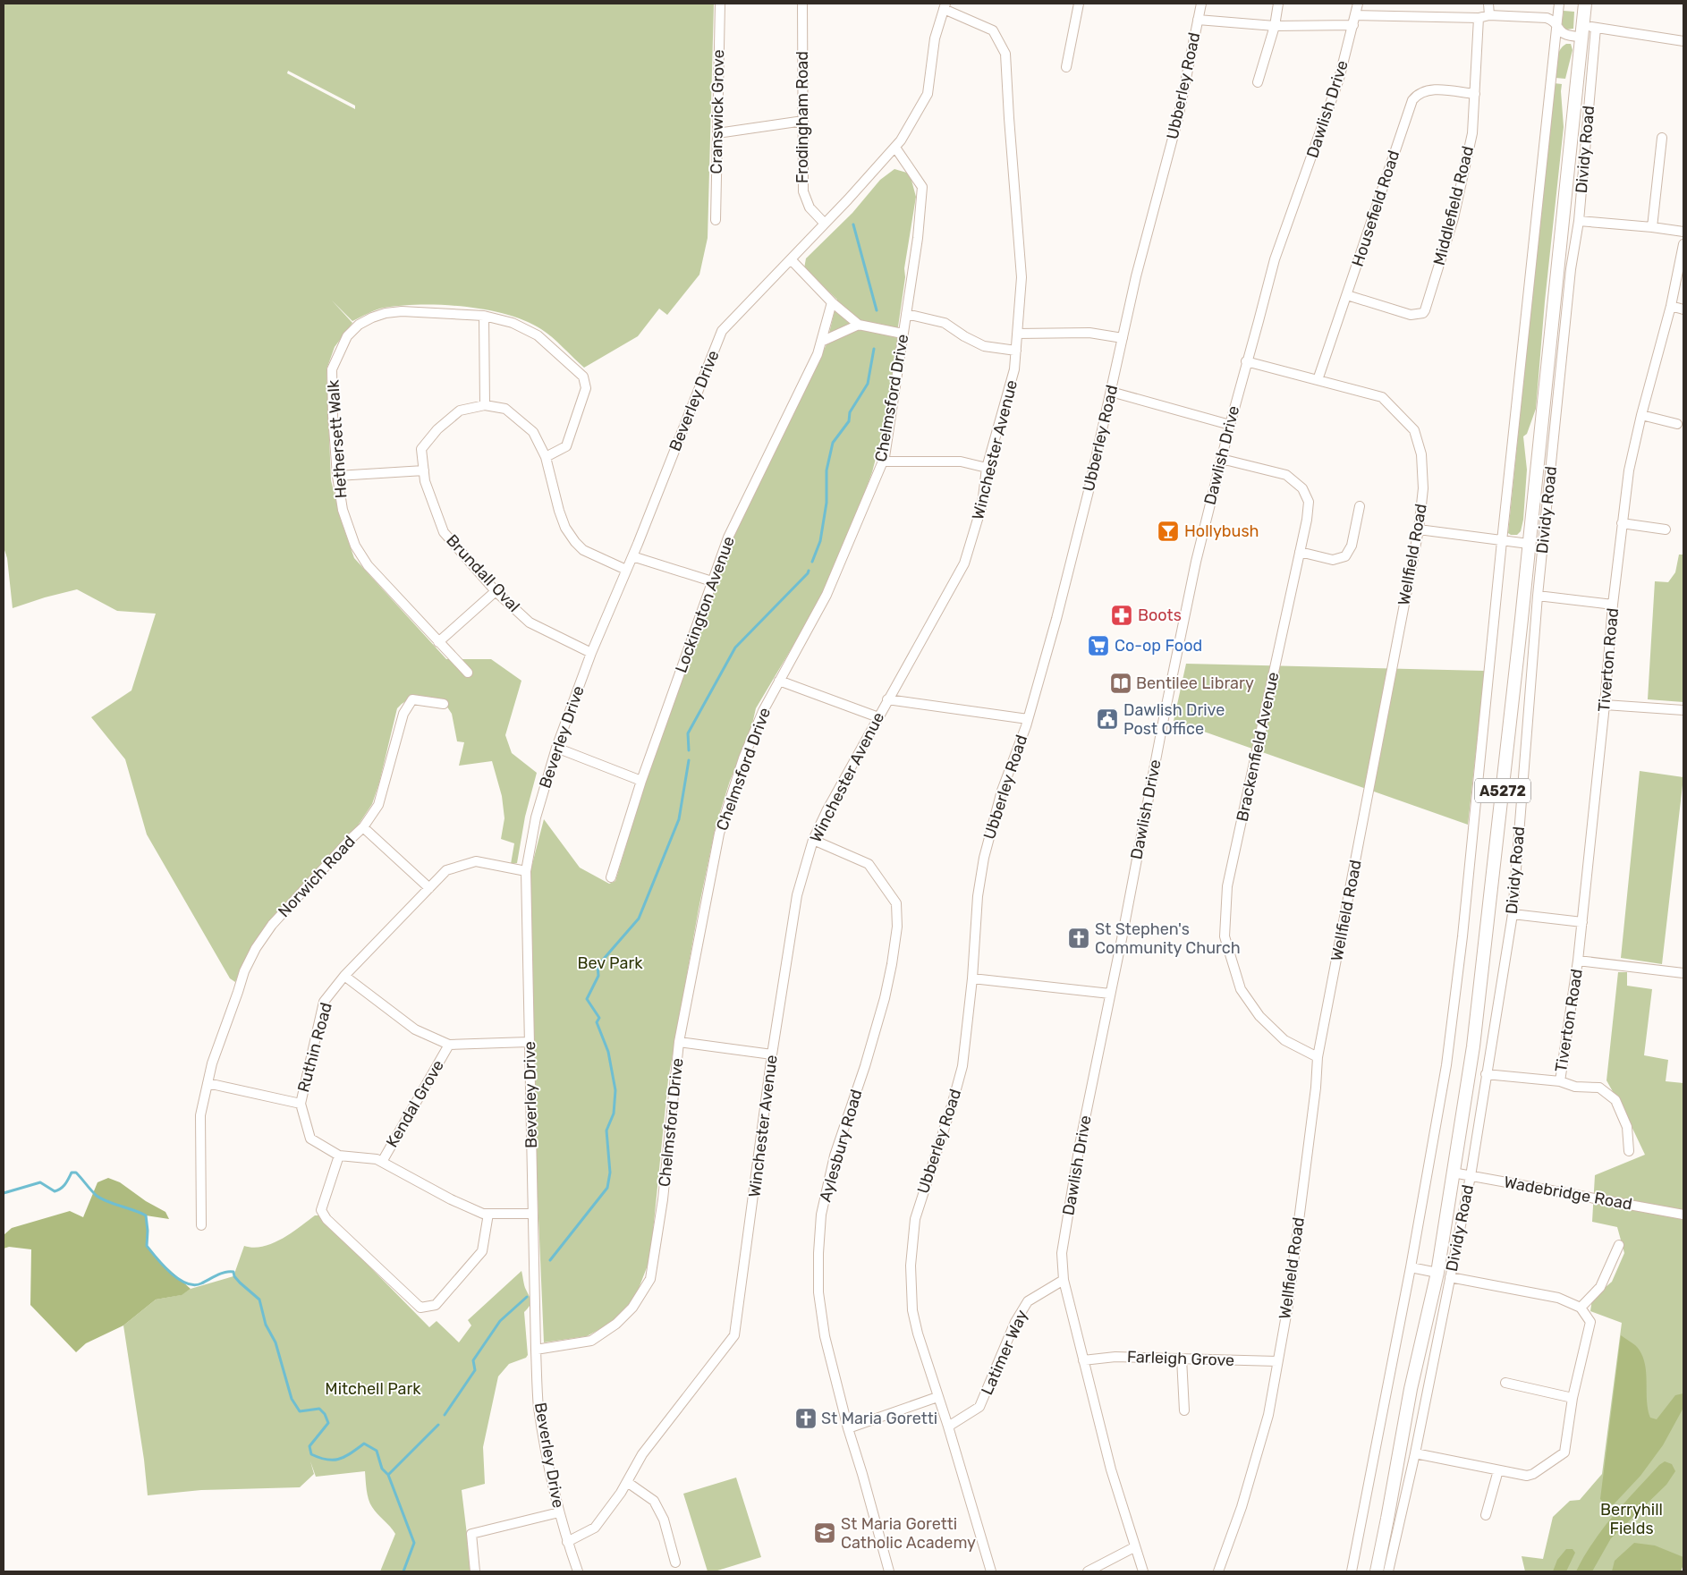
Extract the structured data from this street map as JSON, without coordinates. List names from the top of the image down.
{
  "streets": {
    "main road": ["Dividy Road", "A5272"],
    "street": [
      "Ubberley Road",
      "Dawlish Drive",
      "Cranswick Grove",
      "Frodingham Road",
      "Middlefield Road",
      "Housefield Road",
      "Chelmsford Drive",
      "Beverley Drive",
      "Hethersett Walk",
      "Winchester Avenue",
      "Wellfield Road",
      "Brundall Oval",
      "Lockington Avenue",
      "Tiverton Road",
      "Brackenfield Avenue",
      "Norwich Road",
      "Ruthin Road",
      "Kendal Grove",
      "Aylesbury Road",
      "Wadebridge Road",
      "Latimer Way",
      "Farleigh Grove"
    ]
  },
  "crossings": [
    ["Ubberley Road", "Latimer Way"],
    ["Dawlish Drive", "Wellfield Road"],
    ["Dawlish Drive", "Brackenfield Avenue"],
    ["Dawlish Drive", "Latimer Way"],
    ["Dawlish Drive", "Farleigh Grove"],
    ["Frodingham Road", "Beverley Drive"],
    ["Dividy Road", "Wadebridge Road"],
    ["Middlefield Road", "Housefield Road"],
    ["Housefield Road", "Wellfield Road"],
    ["Chelmsford Drive", "Beverley Drive"],
    ["Beverley Drive", "Winchester Avenue"],
    ["Beverley Drive", "Brundall Oval"],
    ["Beverley Drive", "Ruthin Road"],
    ["Hethersett Walk", "Brundall Oval"],
    ["Winchester Avenue", "Aylesbury Road"],
    ["Wellfield Road", "Brackenfield Avenue"],
    ["Wellfield Road", "Farleigh Grove"],
    ["Ruthin Road", "Kendal Grove"]
  ],
  "parks": ["Bev Park", "Mitchell Park", "Berryhill Fields"],
  "places": {
    "bar": ["Hollybush"],
    "pharmacy": ["Boots"],
    "supermarket": ["Co-op Food"],
    "library": ["Bentilee Library"],
    "public building": ["Dawlish Drive Post Office"],
    "church": ["St Stephen's Community Church", "St Maria Goretti"],
    "school or university": ["St Maria Goretti Catholic Academy"]
  }
}
